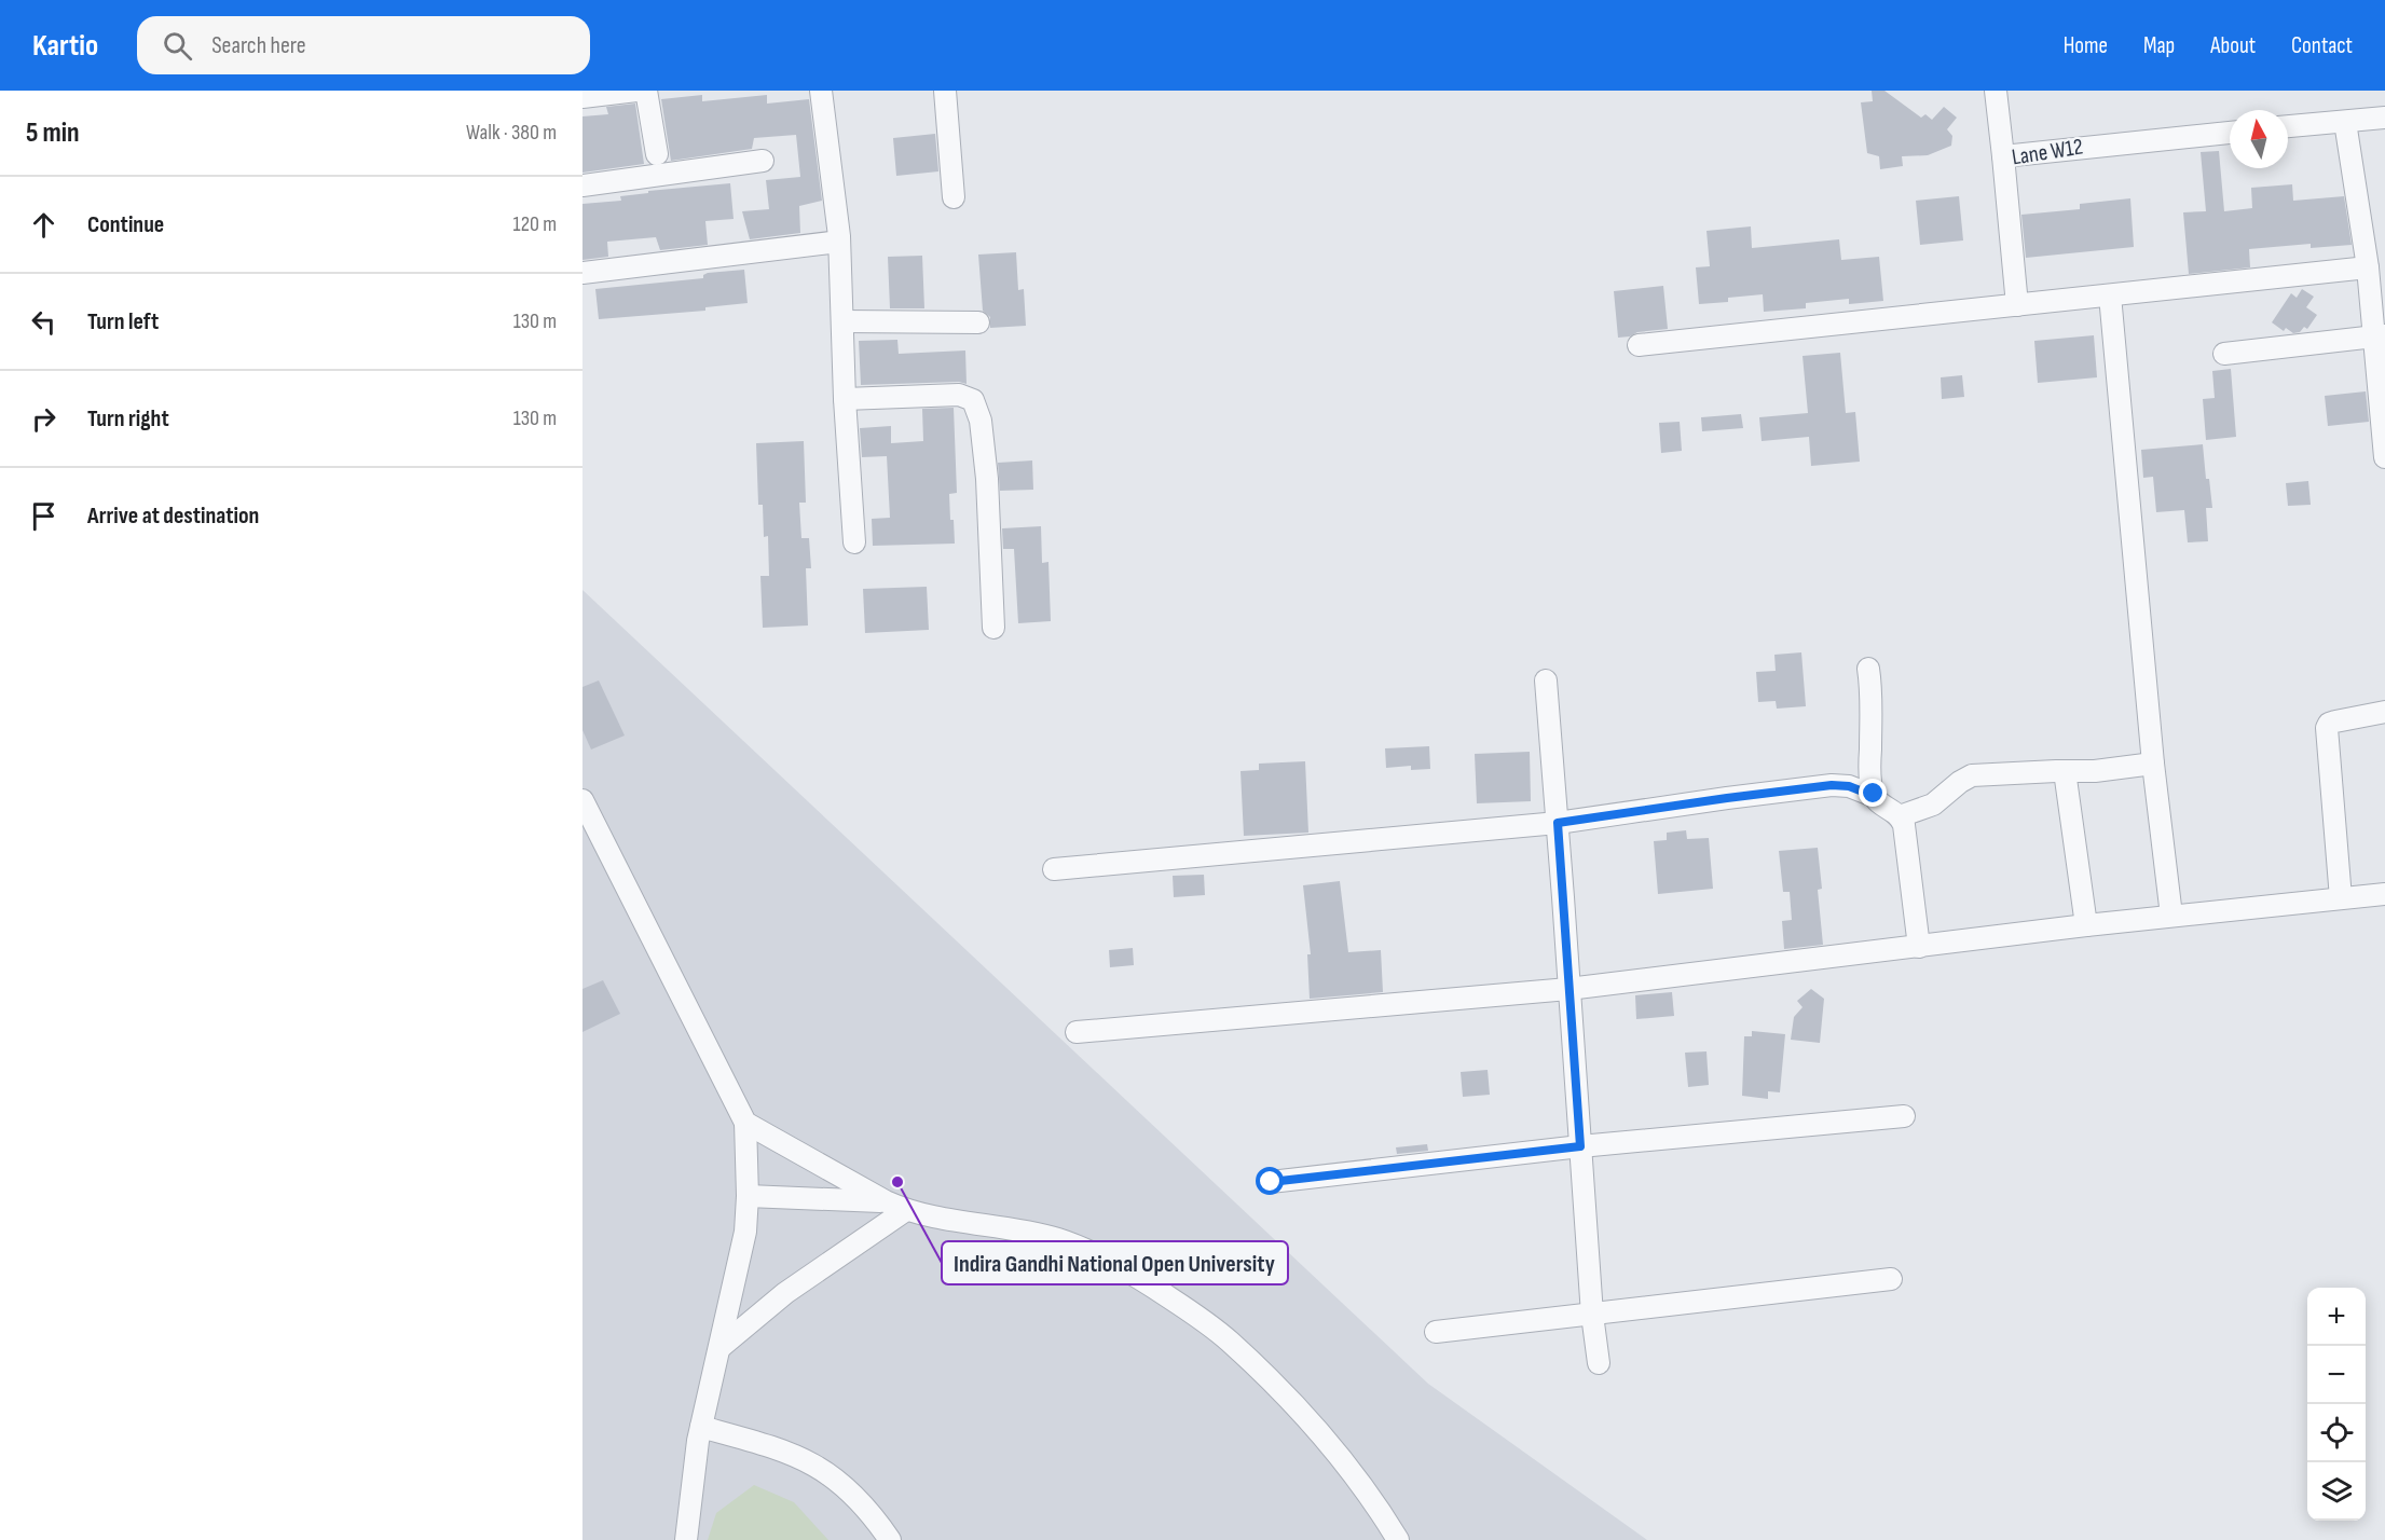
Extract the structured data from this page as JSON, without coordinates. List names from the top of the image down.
{
  "streets": {
    "street": ["Lane W12"]
  },
  "places": ["Indira Gandhi National Open University"],
  "north": "top",
  "page": {
    "header": "Kartio",
    "search": "Search here",
    "nav": [
      "Home",
      "Map",
      "About",
      "Contact"
    ],
    "heading": ["5 min", "Walk · 380 m"],
    "list": [
      ["Continue", "120 m"],
      ["Turn left", "130 m"],
      ["Turn right", "130 m"],
      "Arrive at destination"
    ],
    "map_buttons": ["+", "−"]
  }
}
